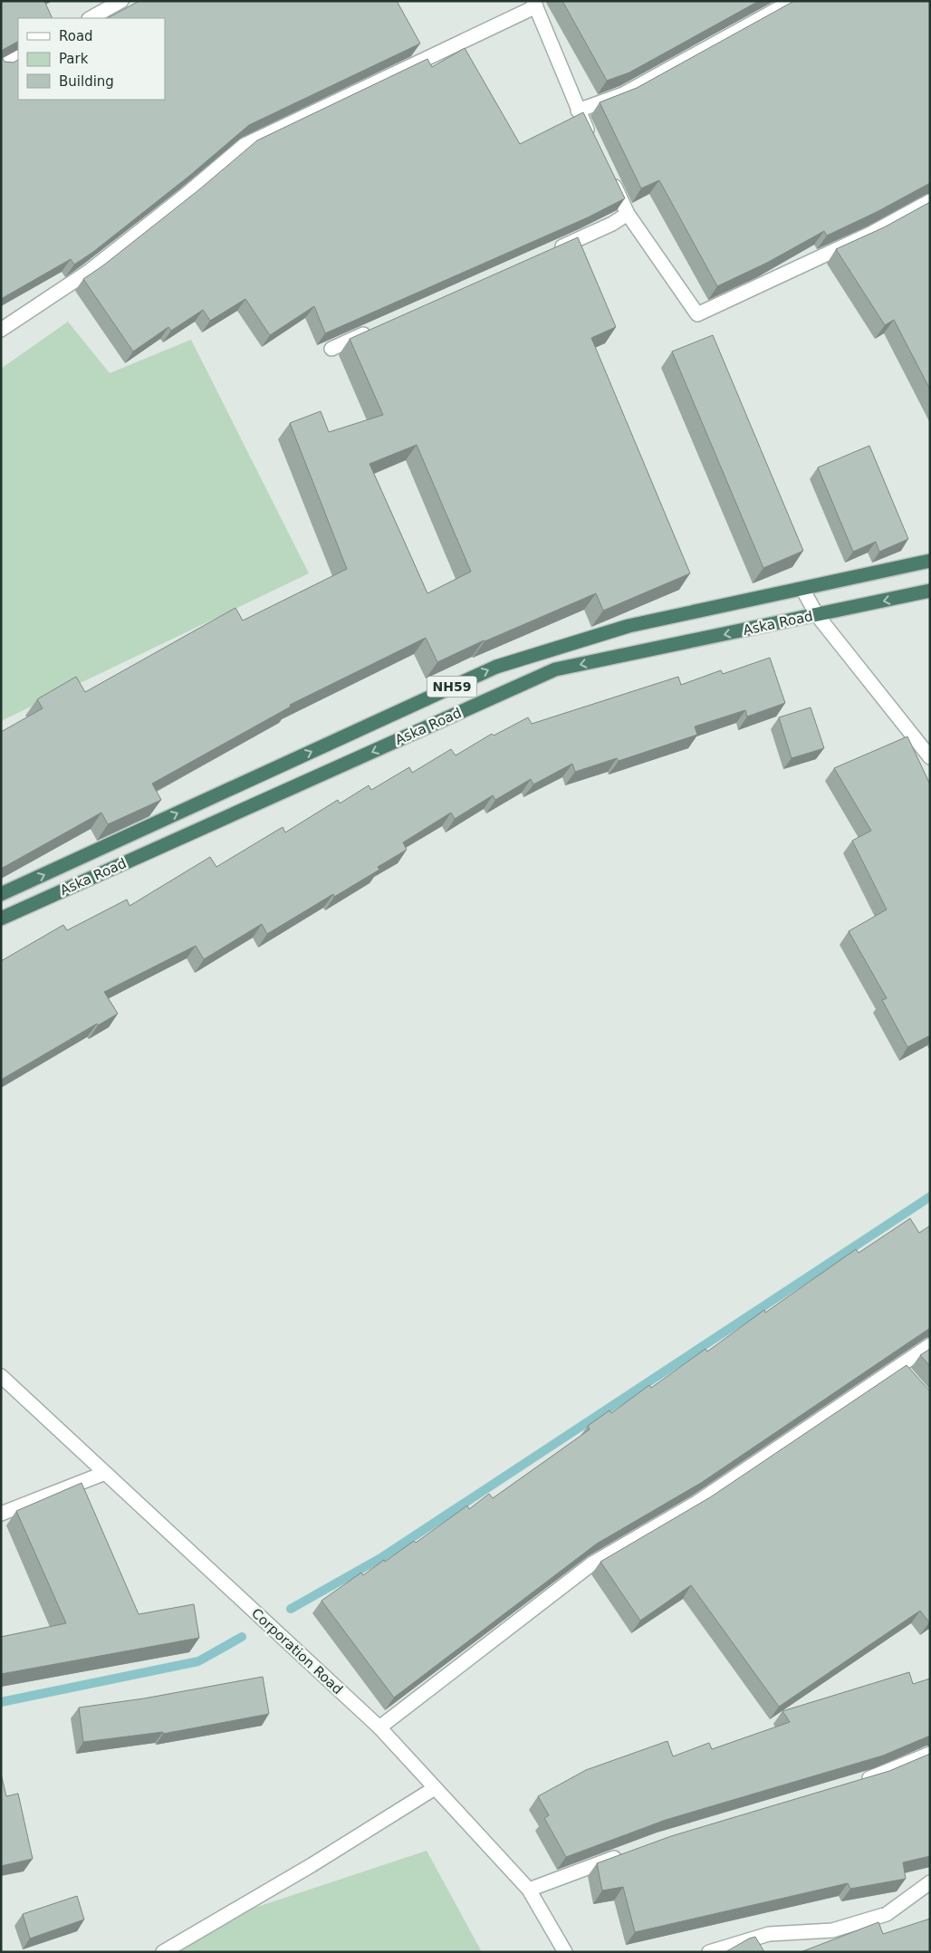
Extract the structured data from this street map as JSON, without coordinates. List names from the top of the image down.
{
  "streets": {
    "highway": ["Aska Road", "NH59"],
    "street": ["Corporation Road"]
  },
  "legend": ["Road", "Park", "Building"]
}
